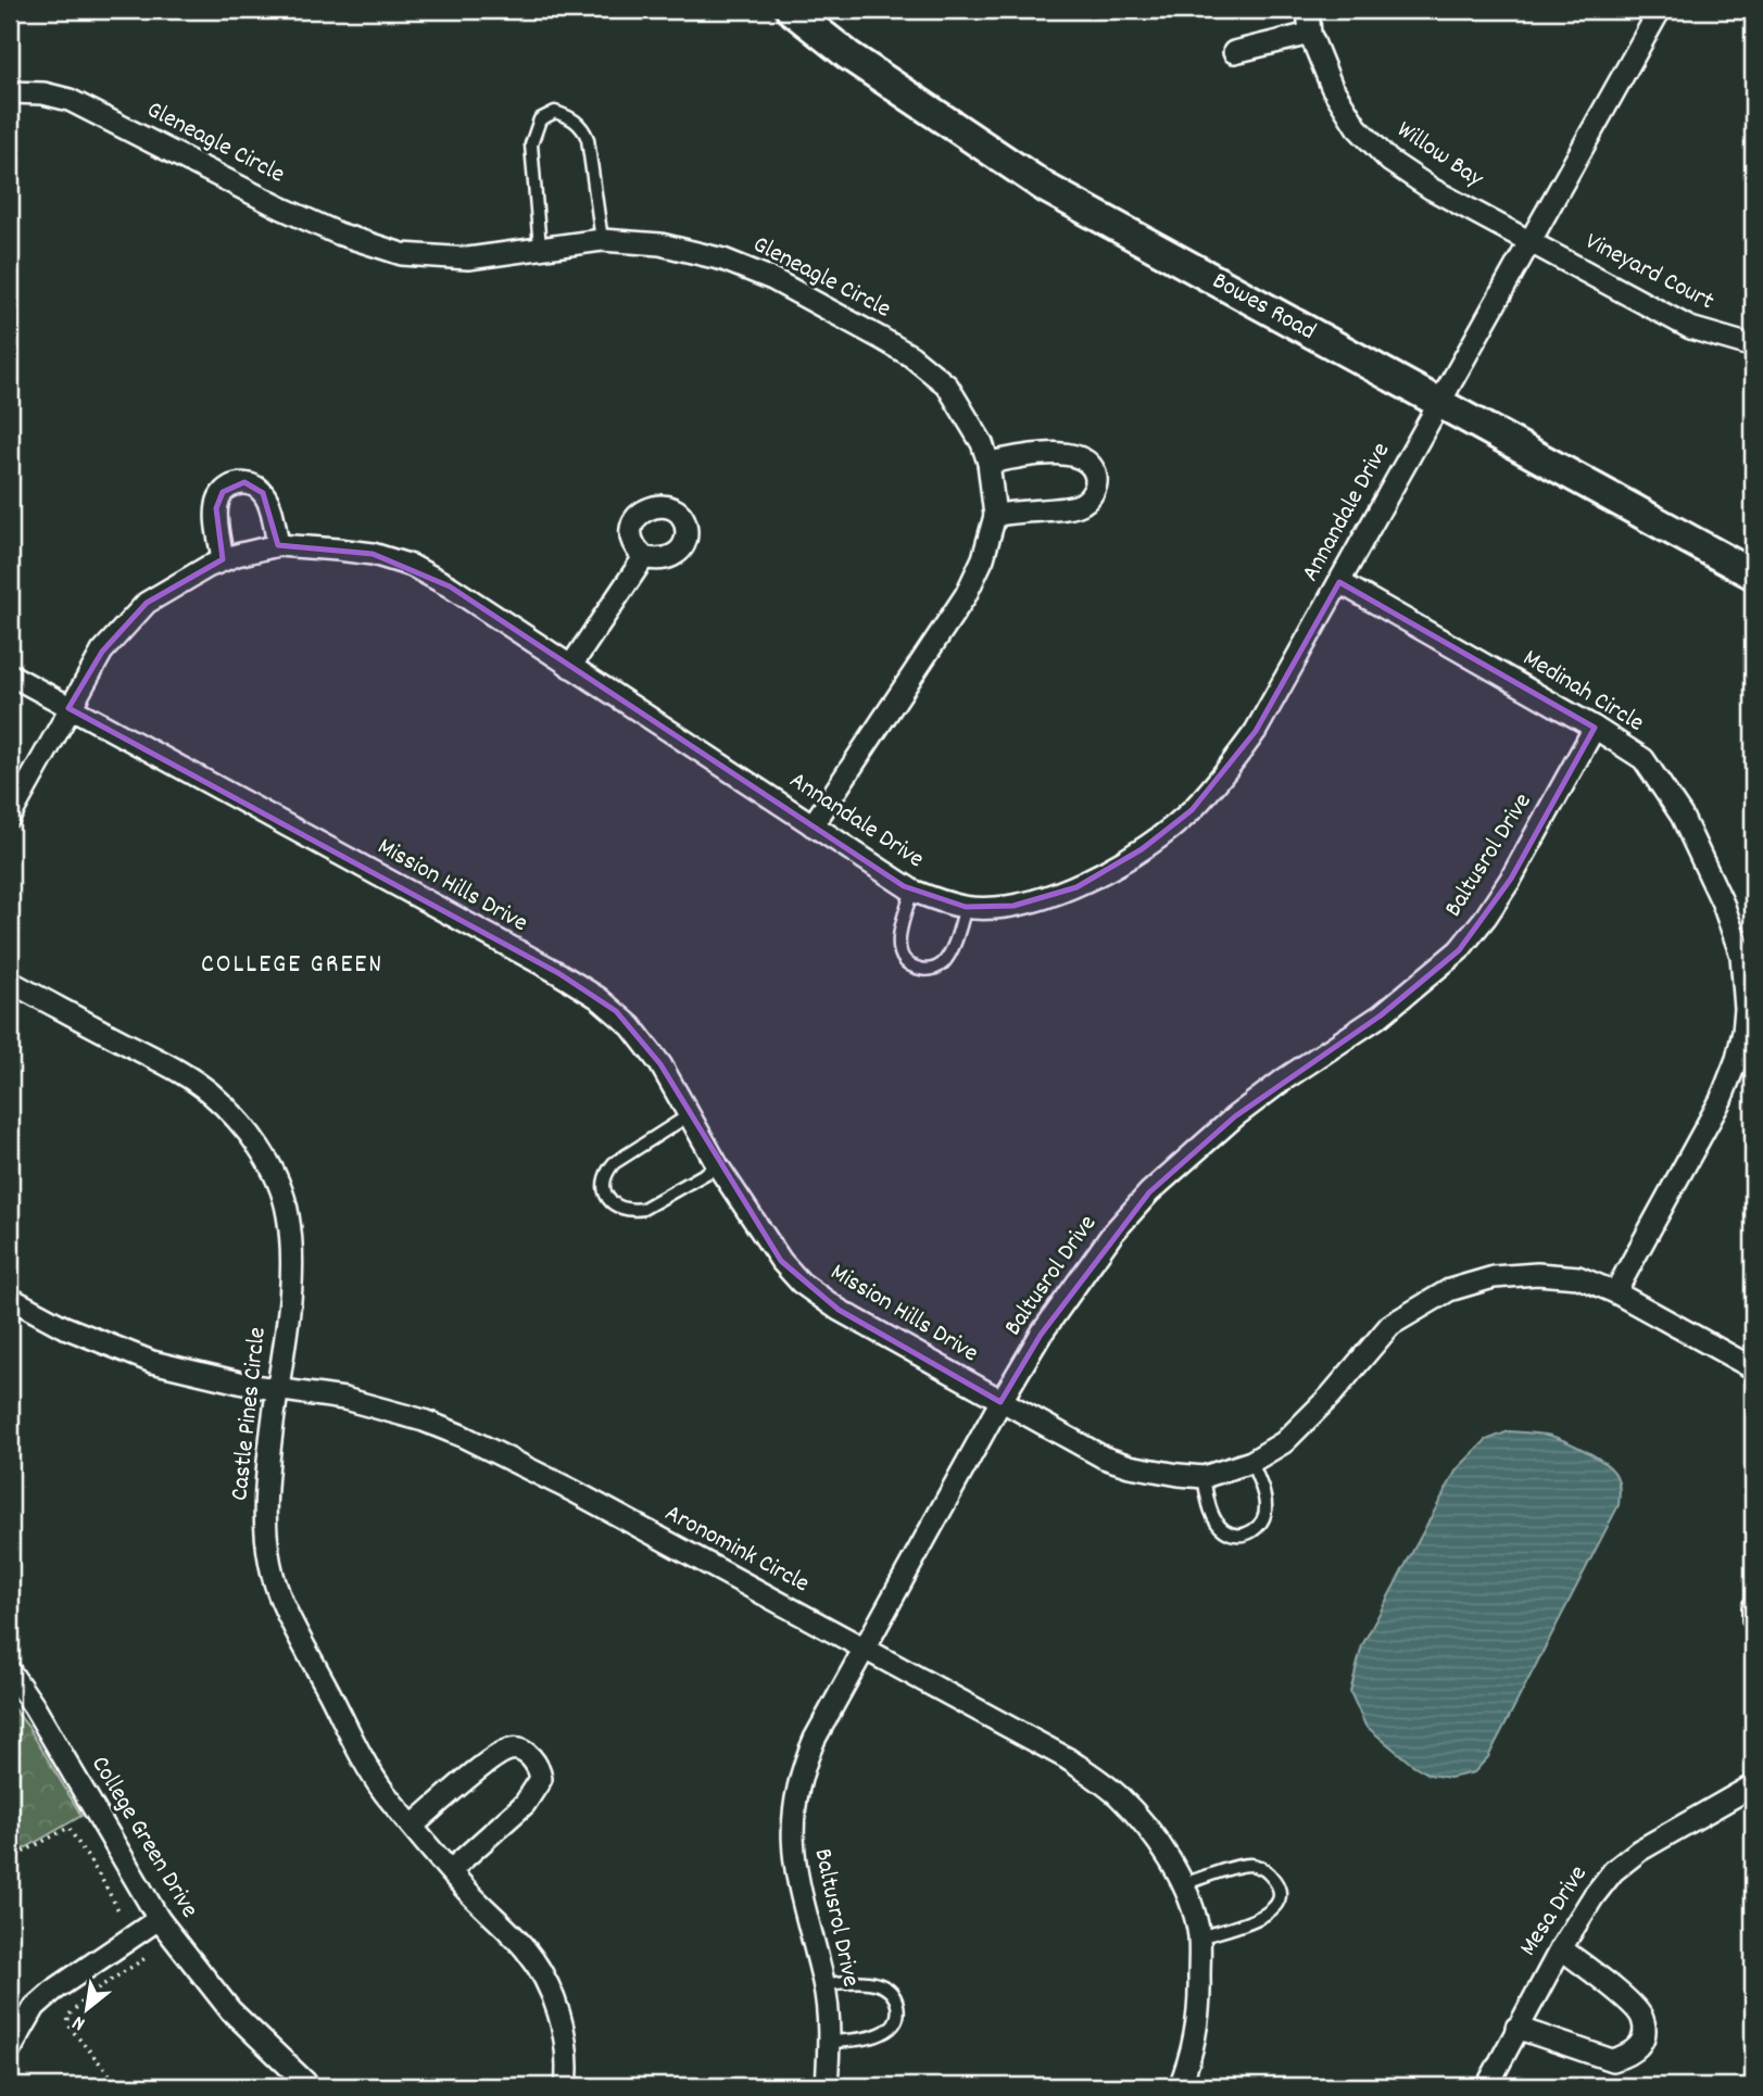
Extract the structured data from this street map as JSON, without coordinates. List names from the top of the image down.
{
  "streets": {
    "main road": ["Bowes Road"],
    "street": [
      "Gleneagle Circle",
      "Willow Bay",
      "Vineyard Court",
      "Annandale Drive",
      "Medinah Circle",
      "Baltusrol Drive",
      "Mission Hills Drive",
      "Castle Pines Circle",
      "Aronomink Circle",
      "College Green Drive",
      "Mesa Drive"
    ]
  },
  "crossings": [
    ["Gleneagle Circle", "Annandale Drive"],
    ["Willow Bay", "Vineyard Court"],
    ["Willow Bay", "Annandale Drive"],
    ["Vineyard Court", "Annandale Drive"],
    ["Bowes Road", "Annandale Drive"],
    ["Annandale Drive", "Medinah Circle"],
    ["Annandale Drive", "Mission Hills Drive"],
    ["Medinah Circle", "Baltusrol Drive"],
    ["Medinah Circle", "Mission Hills Drive"],
    ["Baltusrol Drive", "Mission Hills Drive"],
    ["Baltusrol Drive", "Aronomink Circle"],
    ["Castle Pines Circle", "Aronomink Circle"]
  ],
  "districts": ["COLLEGE GREEN"],
  "north": "bottom left"
}
